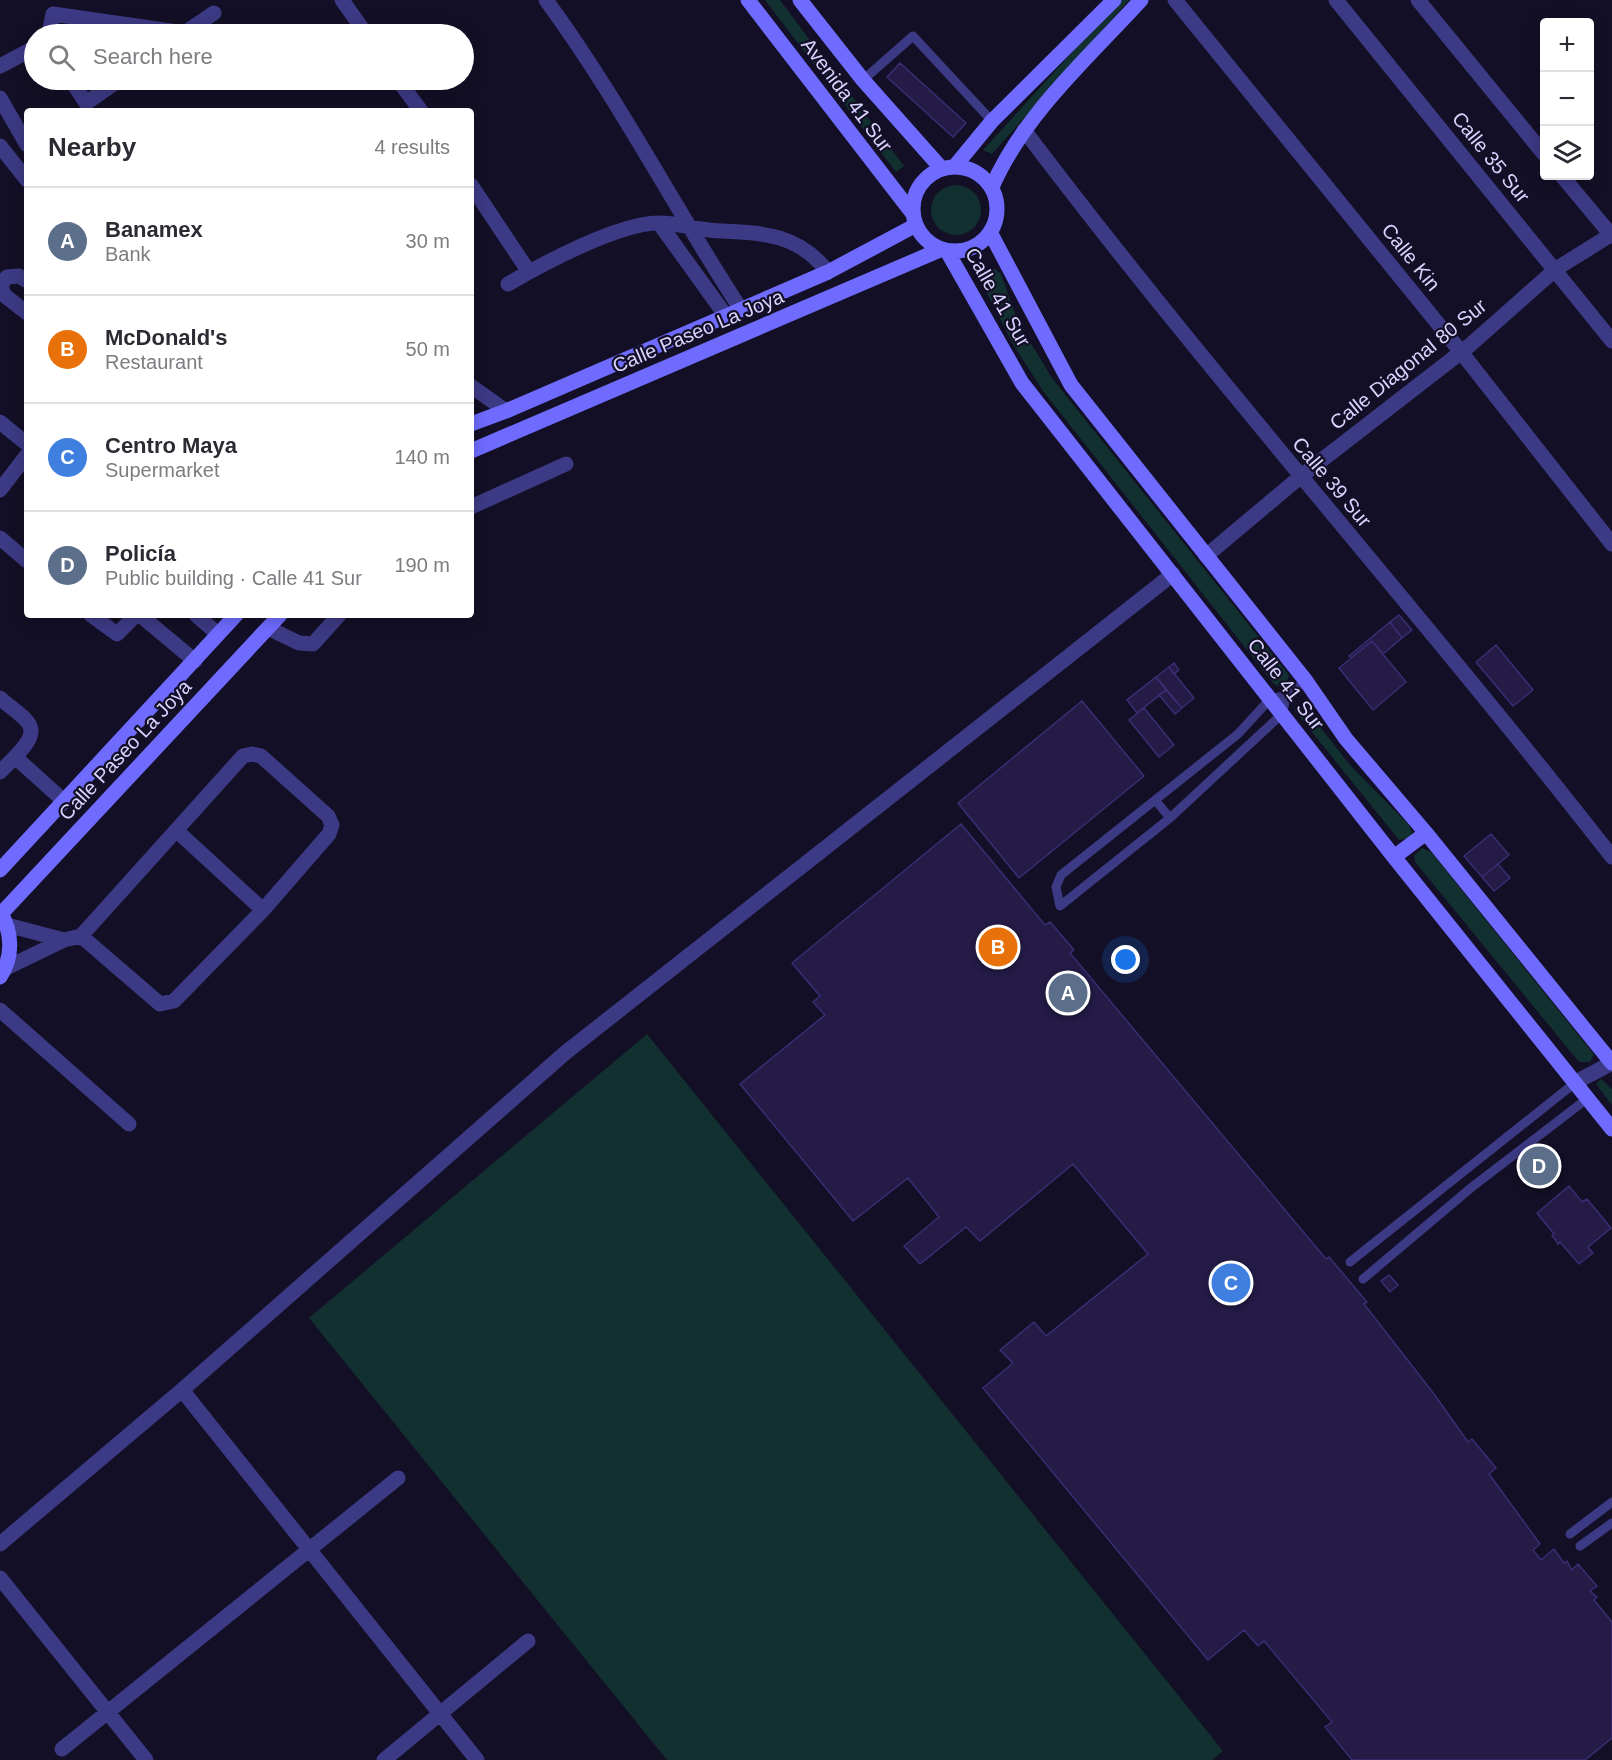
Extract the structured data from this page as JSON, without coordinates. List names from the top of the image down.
{
  "streets": {
    "main road": ["Avenida 41 Sur", "Calle 41 Sur", "Calle Paseo La Joya"],
    "street": [
      "Calle 35 Sur",
      "Calle Kin",
      "Calle Diagonal 80 Sur",
      "Calle 39 Sur"
    ]
  },
  "crossings": [
    ["Avenida 41 Sur", "Calle 41 Sur"],
    ["Avenida 41 Sur", "Calle Paseo La Joya"],
    ["Calle 35 Sur", "Calle Diagonal 80 Sur"],
    ["Calle Kin", "Calle Diagonal 80 Sur"],
    ["Calle 41 Sur", "Calle Paseo La Joya"],
    ["Calle 41 Sur", "Calle Diagonal 80 Sur"],
    ["Calle Diagonal 80 Sur", "Calle 39 Sur"]
  ],
  "page": {
    "map_buttons": ["+", "−"],
    "search": "Search here",
    "heading": ["Nearby", "4 results"],
    "list": [
      {
        "mark": "A",
        "name": "Banamex",
        "note": "Bank",
        "value": "30 m"
      },
      {
        "mark": "B",
        "name": "McDonald's",
        "note": "Restaurant",
        "value": "50 m"
      },
      {
        "mark": "C",
        "name": "Centro Maya",
        "note": "Supermarket",
        "value": "140 m"
      },
      {
        "mark": "D",
        "name": "Policía",
        "note": "Public building · Calle 41 Sur",
        "value": "190 m"
      }
    ],
    "pins": [
      "B",
      "A",
      "D",
      "C"
    ]
  }
}
